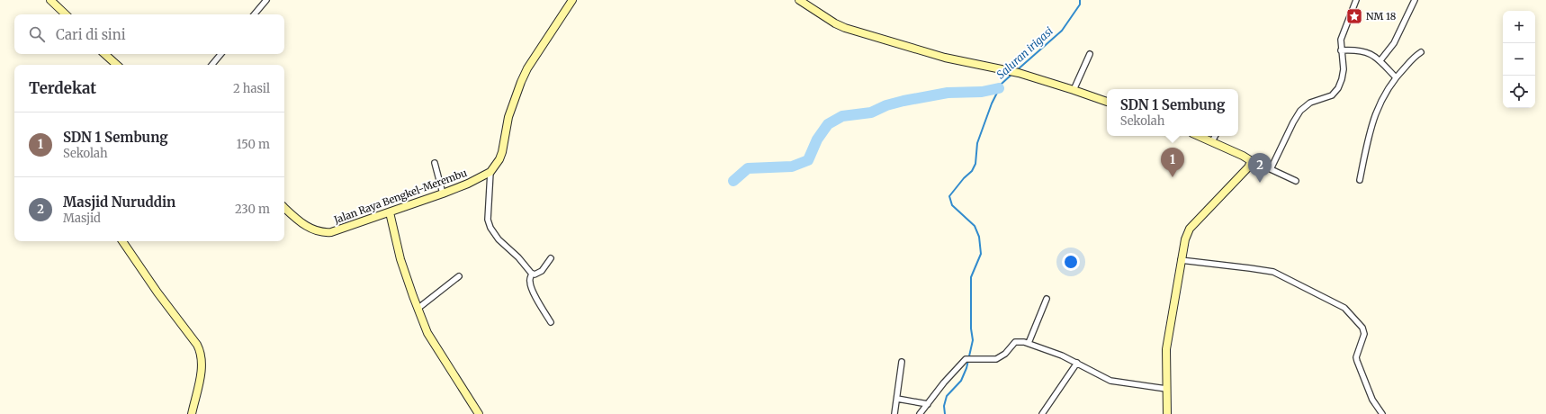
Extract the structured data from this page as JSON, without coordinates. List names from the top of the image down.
{
  "streets": {
    "street": ["Jalan Raya Bengkel-Merembu"]
  },
  "water": ["Saluran irigasi"],
  "places": {
    "place": ["NM 18"]
  },
  "page": {
    "map_buttons": ["+", "−"],
    "search": "Cari di sini",
    "heading": ["Terdekat", "2 hasil"],
    "popup": ["SDN 1 Sembung", "Sekolah"],
    "list": [
      {
        "mark": "1",
        "name": "SDN 1 Sembung",
        "note": "Sekolah",
        "value": "150 m"
      },
      {
        "mark": "2",
        "name": "Masjid Nuruddin",
        "note": "Masjid",
        "value": "230 m"
      }
    ],
    "pins": ["1", "2"]
  }
}
